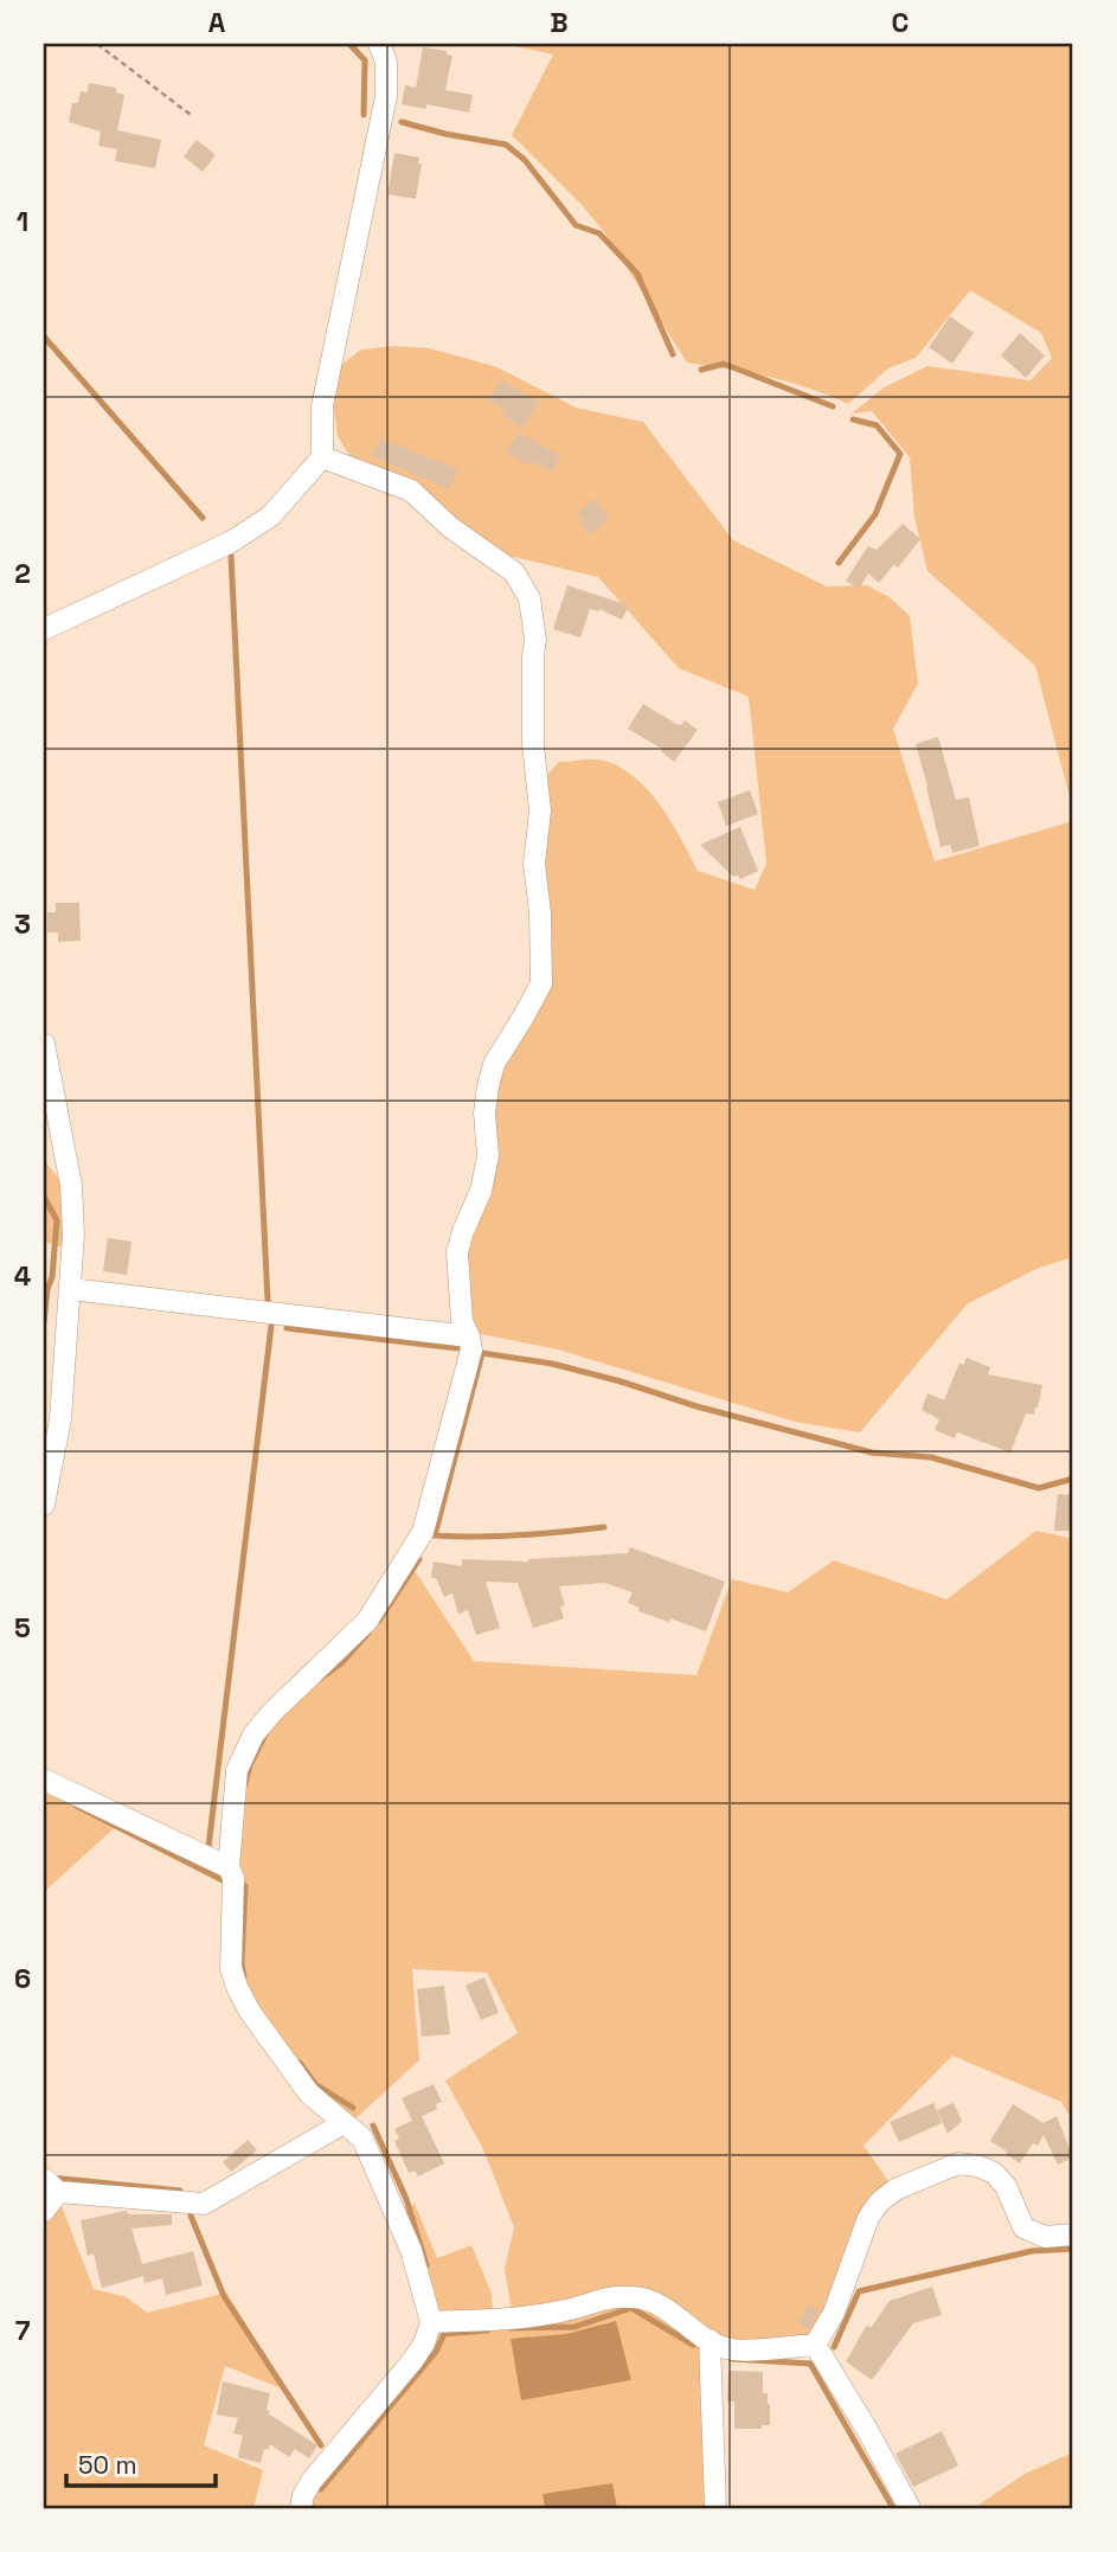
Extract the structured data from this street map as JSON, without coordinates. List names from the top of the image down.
{
  "scale_bar": "50 m",
  "grid": {
    "columns": ["A", "B", "C"],
    "rows": [
      "1",
      "2",
      "3",
      "4",
      "5",
      "6",
      "7"
    ]
  }
}
